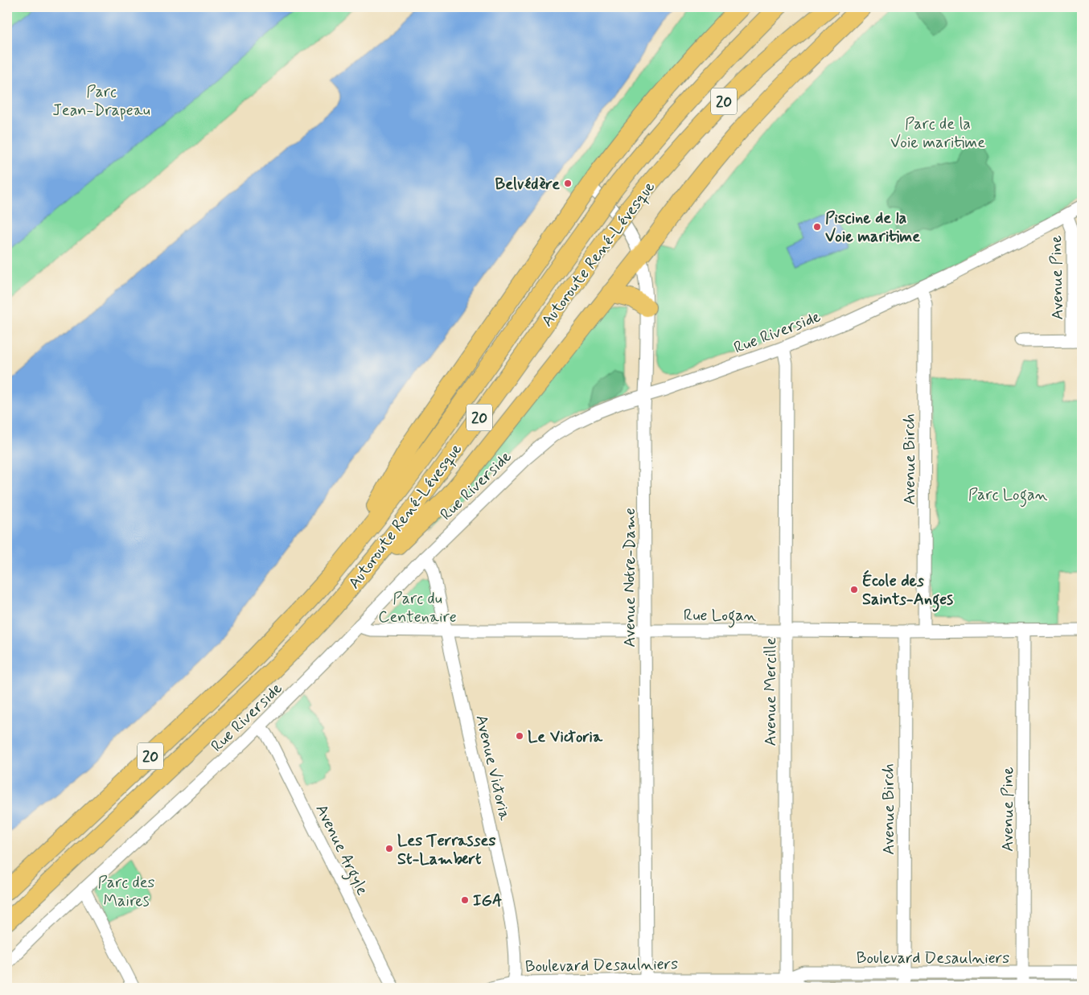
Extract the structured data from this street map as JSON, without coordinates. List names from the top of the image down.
{
  "streets": {
    "highway": ["20", "Autoroute René-Lévesque"],
    "street": [
      "Avenue Pine",
      "Rue Riverside",
      "Avenue Birch",
      "Avenue Notre-Dame",
      "Rue Logan",
      "Avenue Mercille",
      "Avenue Victoria",
      "Avenue Argyle",
      "Boulevard Desaulniers"
    ]
  },
  "crossings": [
    ["Avenue Pine", "Rue Riverside"],
    ["Avenue Pine", "Rue Logan"],
    ["Avenue Pine", "Boulevard Desaulniers"],
    ["Rue Riverside", "Avenue Birch"],
    ["Rue Riverside", "Avenue Notre-Dame"],
    ["Rue Riverside", "Rue Logan"],
    ["Rue Riverside", "Avenue Mercille"],
    ["Rue Riverside", "Avenue Victoria"],
    ["Rue Riverside", "Avenue Argyle"],
    ["Avenue Birch", "Rue Logan"],
    ["Avenue Birch", "Boulevard Desaulniers"],
    ["Avenue Notre-Dame", "Rue Logan"],
    ["Avenue Notre-Dame", "Boulevard Desaulniers"],
    ["Rue Logan", "Avenue Mercille"],
    ["Rue Logan", "Avenue Victoria"],
    ["Avenue Mercille", "Boulevard Desaulniers"],
    ["Avenue Victoria", "Boulevard Desaulniers"]
  ],
  "parks": [
    "Parc Jean-Drapeau",
    "Parc de la Voie maritime",
    "Parc Logan",
    "Parc du Centenaire",
    "Parc des Maires"
  ],
  "places": [
    "Belvédère",
    "Piscine de la Voie maritime",
    "École des Saints-Anges",
    "Le Victoria",
    "Les Terrasses St-Lambert",
    "IGA"
  ]
}
